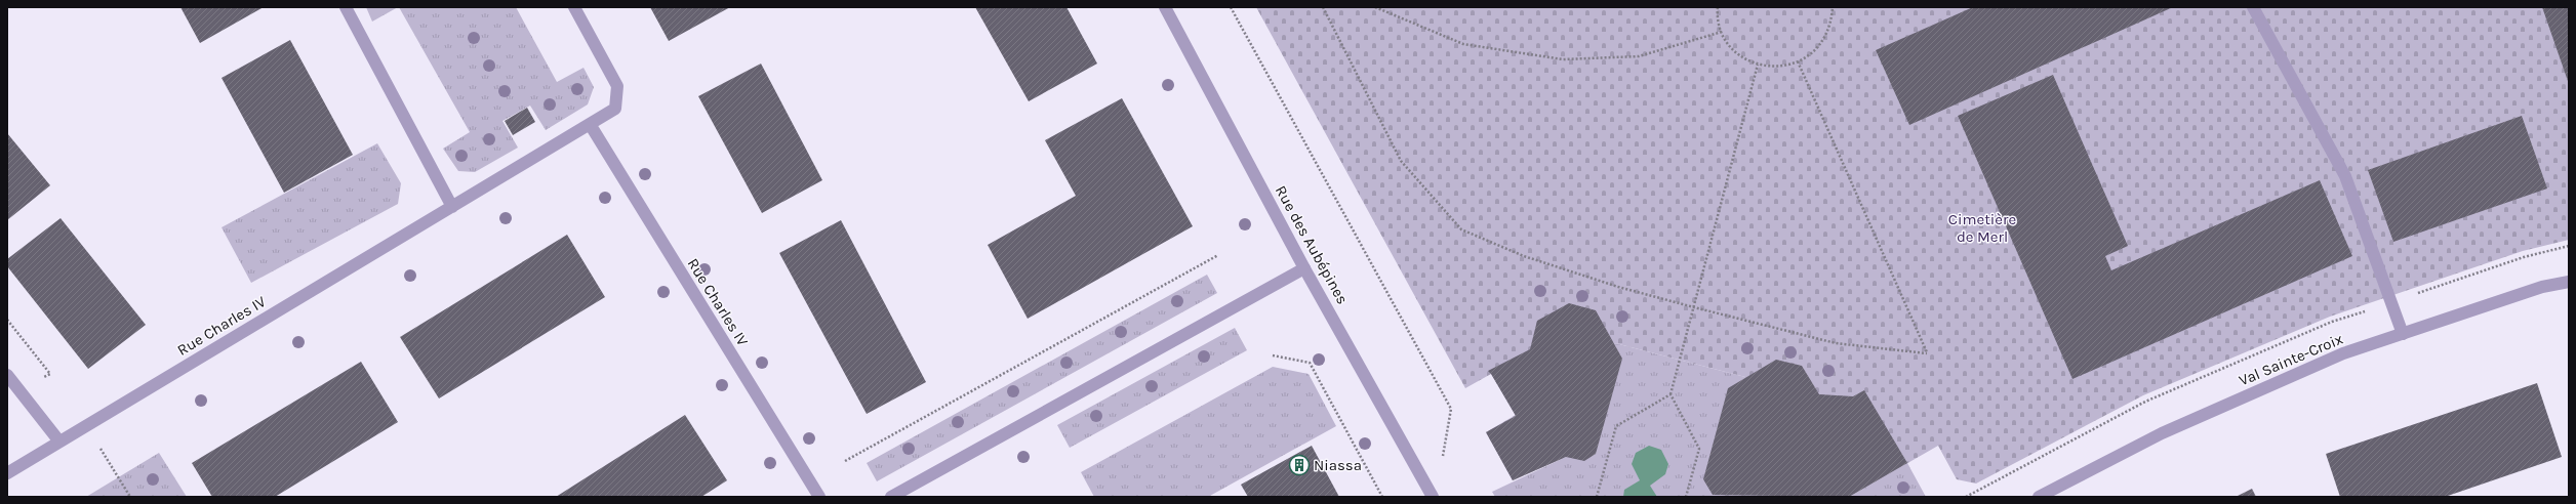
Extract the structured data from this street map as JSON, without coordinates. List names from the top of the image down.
{
  "streets": {
    "street": ["Rue des Aubépines", "Rue Charles IV", "Val Sainte-Croix"]
  },
  "parks": ["Cimetière de Merl"],
  "places": {
    "building": ["Niassa"]
  }
}
